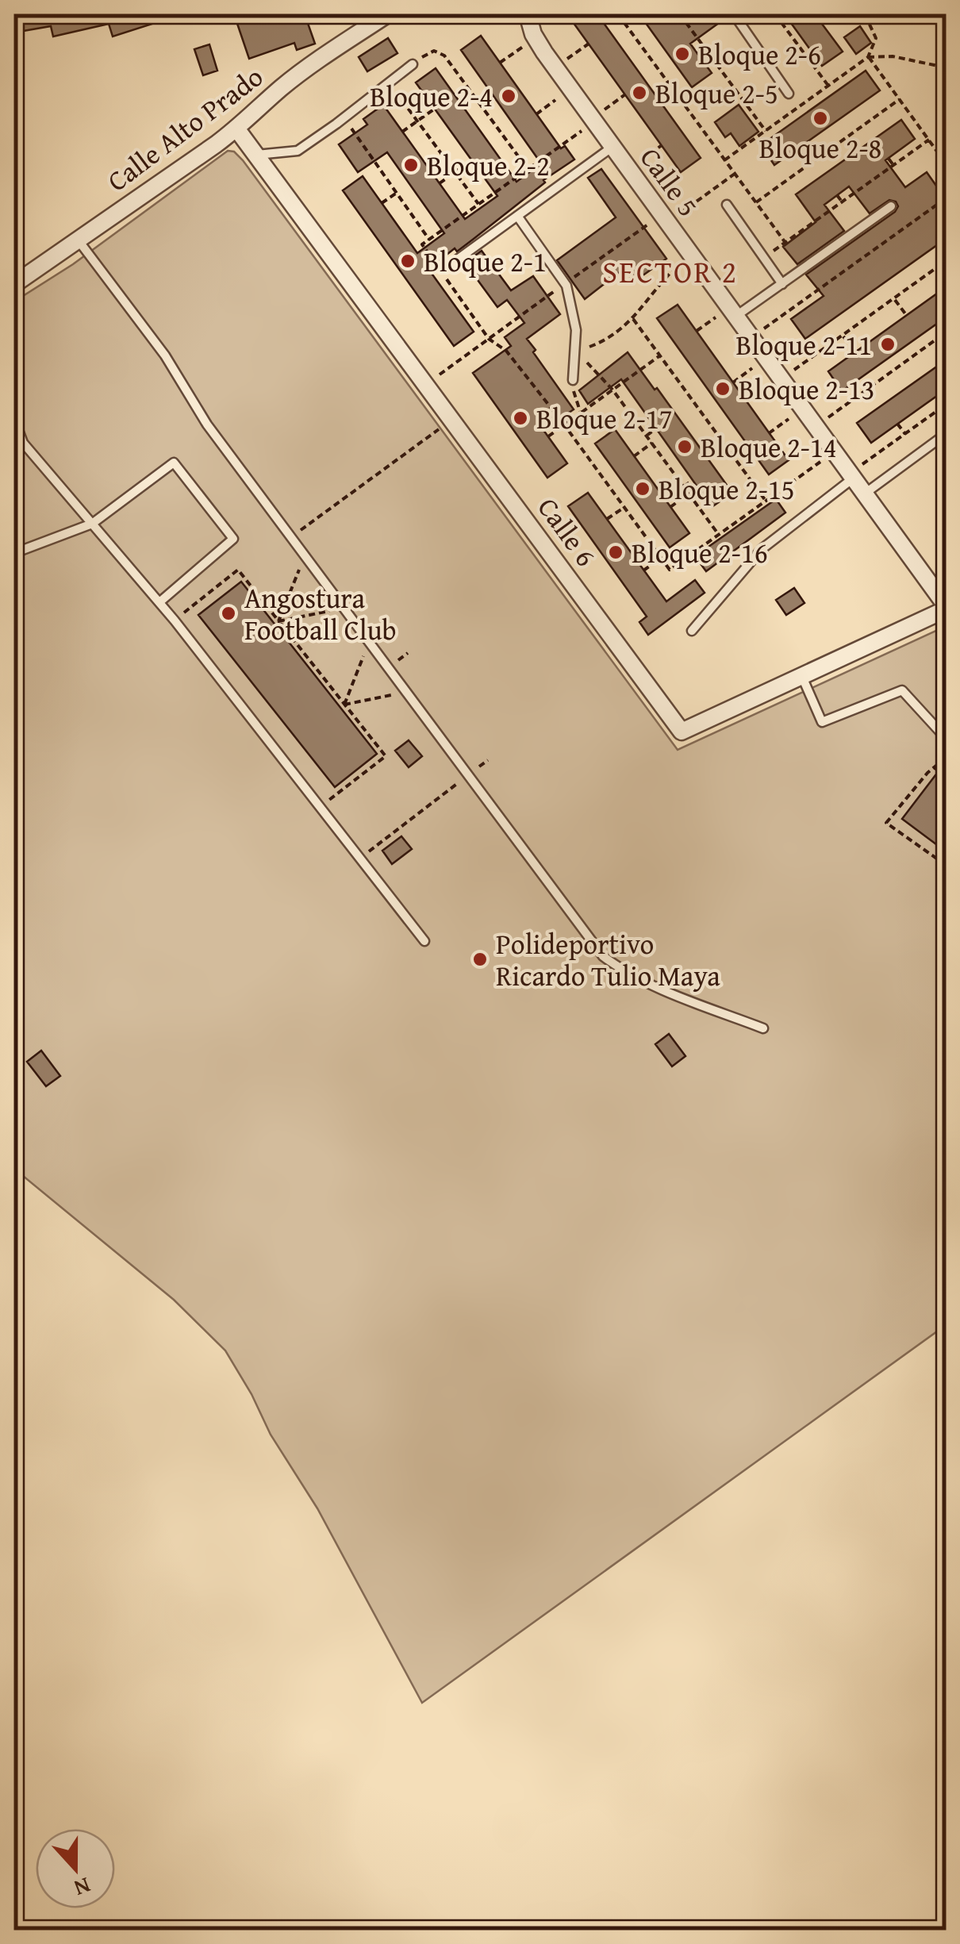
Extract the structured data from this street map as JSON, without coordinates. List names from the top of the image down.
{
  "streets": {
    "street": ["Calle Alto Prado", "Calle 5", "Calle 6"]
  },
  "crossings": [
    ["Calle Alto Prado", "Calle 6"],
    ["Calle 5", "Calle 6"]
  ],
  "districts": ["SECTOR 2"],
  "places": [
    "Bloque 2-6",
    "Bloque 2-5",
    "Bloque 2-4",
    "Bloque 2-8",
    "Bloque 2-2",
    "Bloque 2-1",
    "Bloque 2-11",
    "Bloque 2-13",
    "Bloque 2-17",
    "Bloque 2-14",
    "Bloque 2-15",
    "Bloque 2-16",
    "Angostura Football Club",
    "Polideportivo Ricardo Tulio Maya"
  ],
  "north": "bottom"
}
